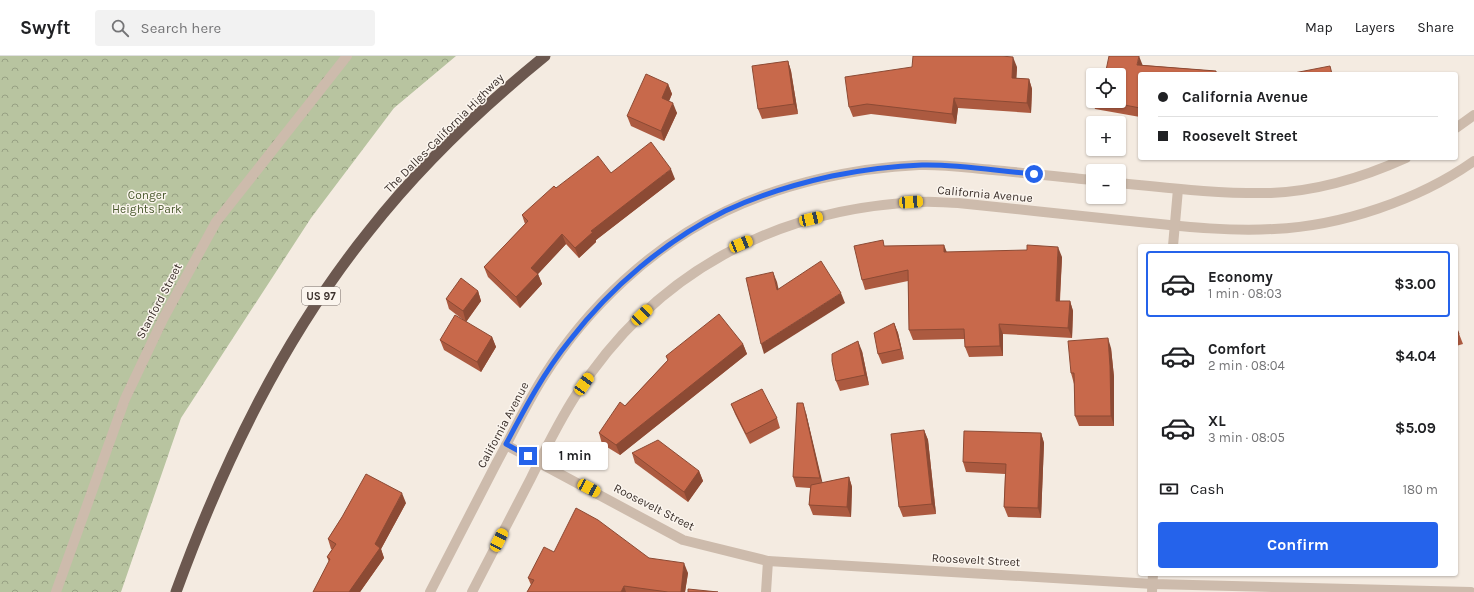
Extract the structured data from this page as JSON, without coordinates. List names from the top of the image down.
{
  "streets": {
    "highway": ["The Dalles-California Highway", "US 97"],
    "street": ["California Avenue", "Stanford Street", "Roosevelt Street"]
  },
  "crossings": [
    ["California Avenue", "Roosevelt Street"]
  ],
  "parks": ["Conger Heights Park"],
  "page": {
    "header": "Swyft",
    "search": "Search here",
    "nav": ["Map", "Layers", "Share"],
    "map_buttons": ["+", "−"],
    "banner": ["California Avenue", "Roosevelt Street"],
    "list": [
      {
        "name": "Economy",
        "note": "1 min · 08:03",
        "value": "$3.00"
      },
      {
        "name": "Comfort",
        "note": "2 min · 08:04",
        "value": "$4.04"
      },
      {
        "name": "XL",
        "note": "3 min · 08:05",
        "value": "$5.09"
      }
    ],
    "bubble": "1 min",
    "pay": ["Cash", "180 m"],
    "buttons": "Confirm"
  }
}
